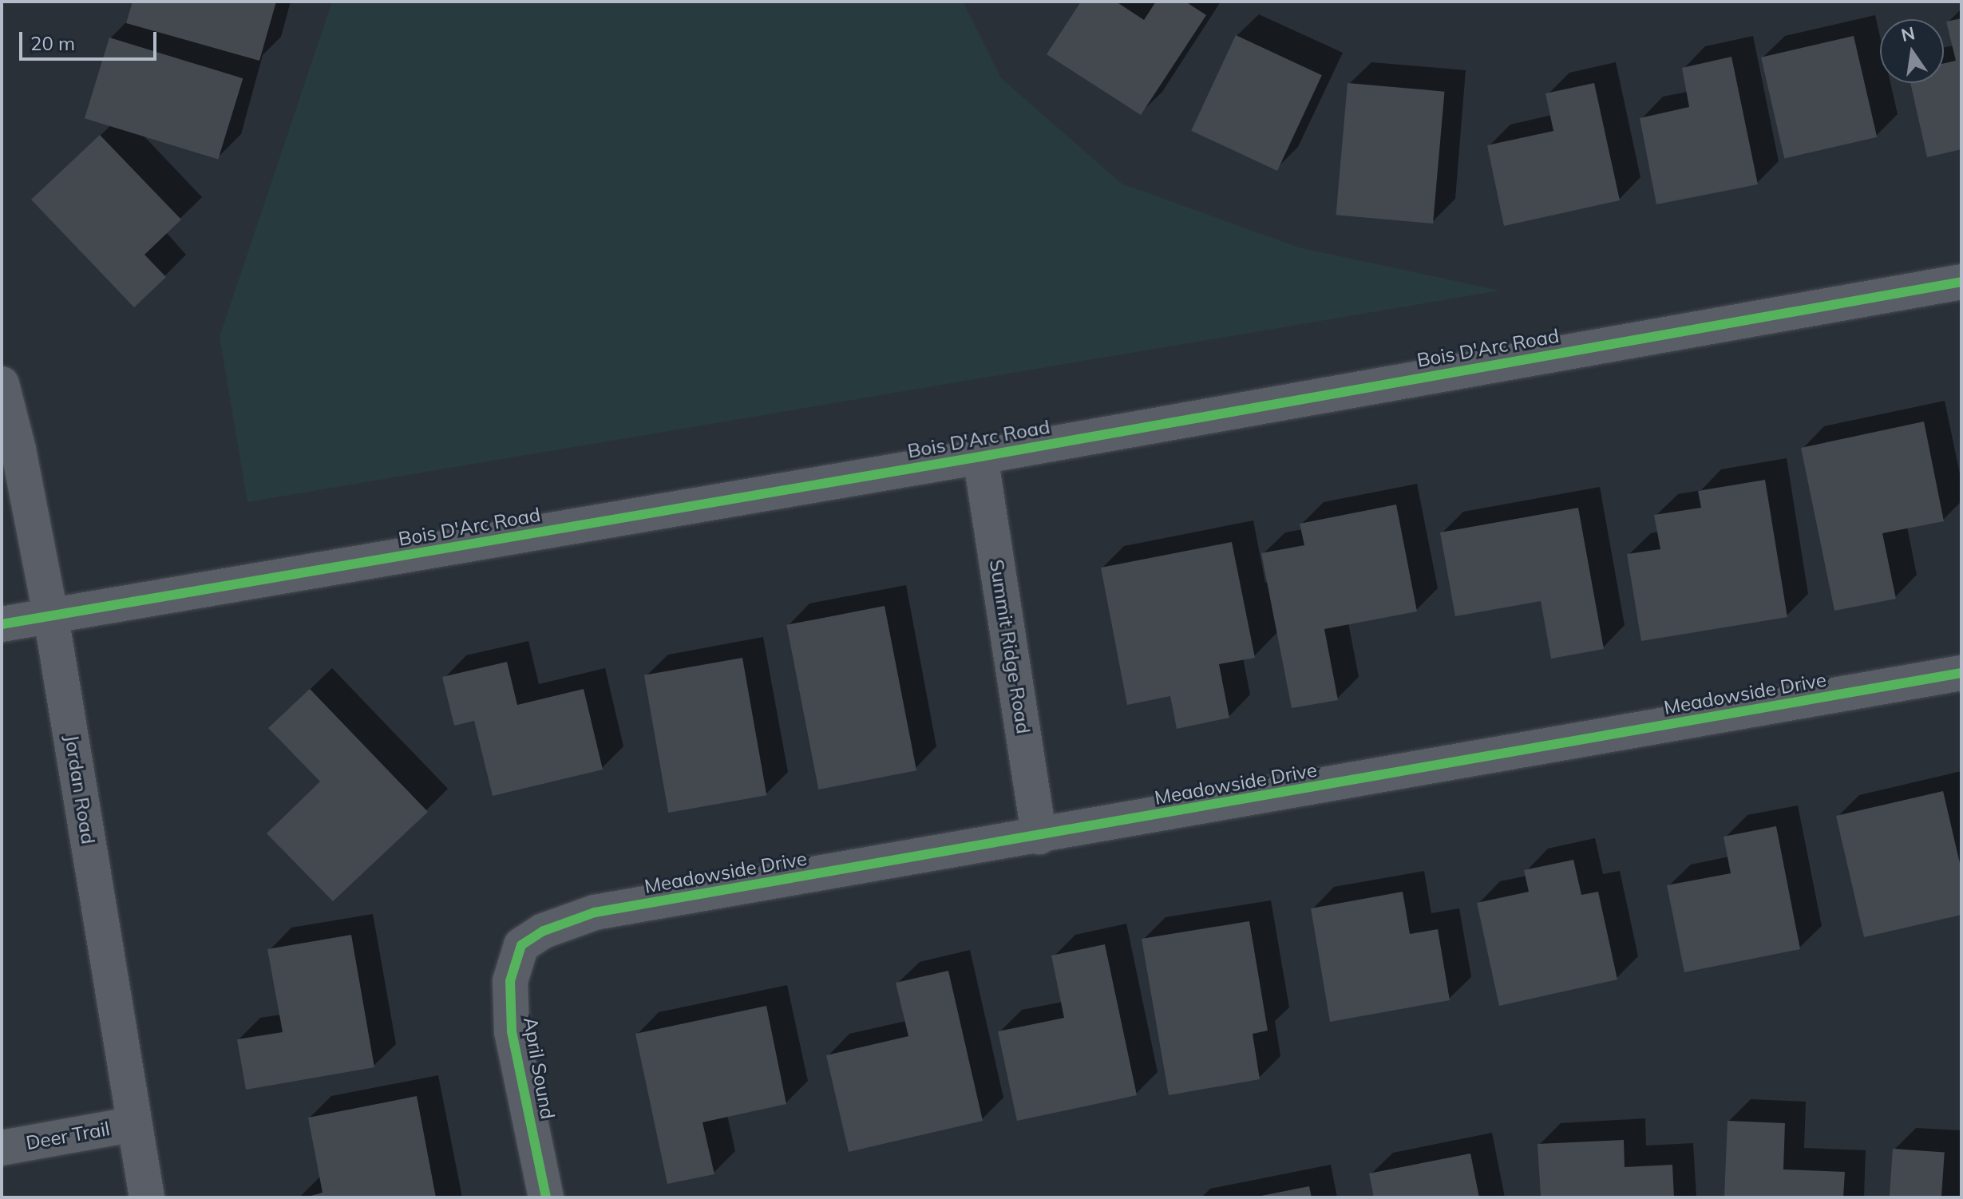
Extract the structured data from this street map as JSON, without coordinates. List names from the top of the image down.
{
  "streets": {
    "street": [
      "Bois D'Arc Road",
      "Summit Ridge Road",
      "Meadowside Drive",
      "Jordan Road",
      "April Sound",
      "Deer Trail"
    ]
  },
  "crossings": [
    ["Bois D'Arc Road", "Summit Ridge Road"],
    ["Bois D'Arc Road", "Jordan Road"],
    ["Summit Ridge Road", "Meadowside Drive"],
    ["Meadowside Drive", "April Sound"],
    ["Jordan Road", "Deer Trail"]
  ],
  "scale_bar": "20 m",
  "north": "top"
}
